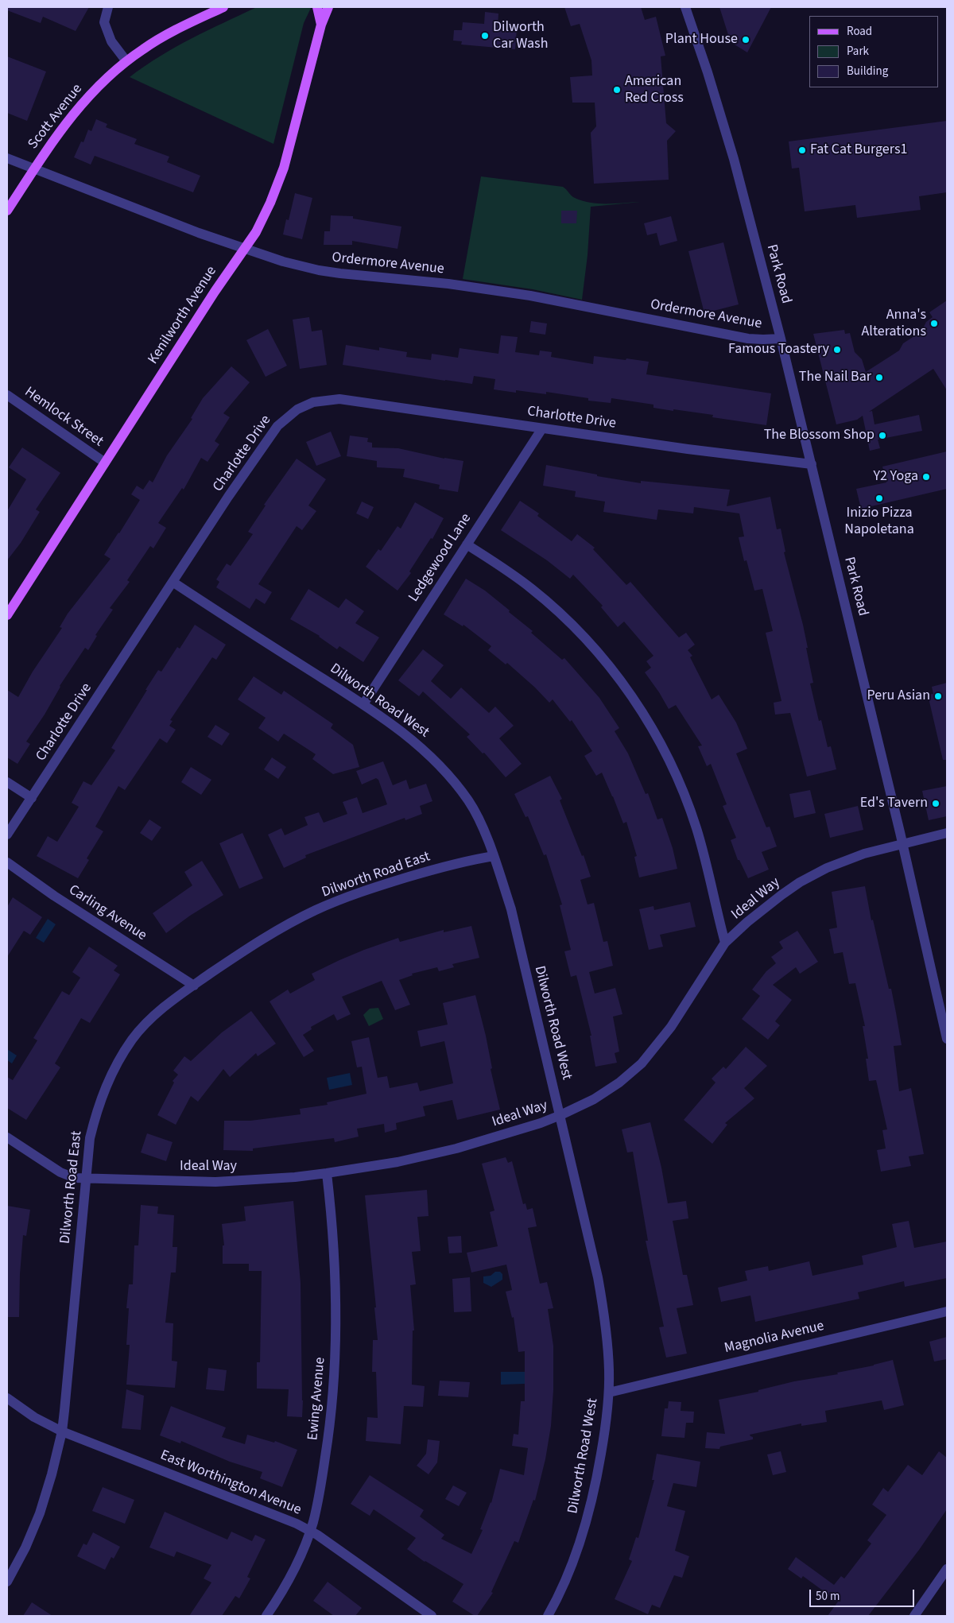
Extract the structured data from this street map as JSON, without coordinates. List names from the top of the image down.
{
  "streets": {
    "main road": ["Scott Avenue", "Kenilworth Avenue"],
    "street": [
      "Ordermore Avenue",
      "Park Road",
      "Hemlock Street",
      "Charlotte Drive",
      "Ledgewood Lane",
      "Dilworth Road West",
      "Dilworth Road East",
      "Ideal Way",
      "Carling Avenue",
      "Magnolia Avenue",
      "Ewing Avenue",
      "East Worthington Avenue"
    ]
  },
  "crossings": [
    ["Scott Avenue", "Ordermore Avenue"],
    ["Ordermore Avenue", "Park Road"],
    ["Ordermore Avenue", "Kenilworth Avenue"],
    ["Park Road", "Charlotte Drive"],
    ["Park Road", "Ideal Way"],
    ["Kenilworth Avenue", "Hemlock Street"],
    ["Charlotte Drive", "Ledgewood Lane"],
    ["Charlotte Drive", "Dilworth Road West"],
    ["Ledgewood Lane", "Dilworth Road West"],
    ["Dilworth Road West", "Dilworth Road East"],
    ["Dilworth Road West", "Ideal Way"],
    ["Dilworth Road West", "Magnolia Avenue"],
    ["Dilworth Road East", "Ideal Way"],
    ["Dilworth Road East", "Carling Avenue"],
    ["Dilworth Road East", "East Worthington Avenue"],
    ["Ideal Way", "Ewing Avenue"],
    ["Ewing Avenue", "East Worthington Avenue"]
  ],
  "places": [
    "Dilworth Car Wash",
    "Plant House",
    "American Red Cross",
    "Fat Cat Burgers1",
    "Anna's Alterations",
    "Famous Toastery",
    "The Nail Bar",
    "The Blossom Shop",
    "Y2 Yoga",
    "Inizio Pizza Napoletana",
    "Peru Asian",
    "Ed's Tavern"
  ],
  "legend": ["Road", "Park", "Building"],
  "scale_bar": "50 m"
}
